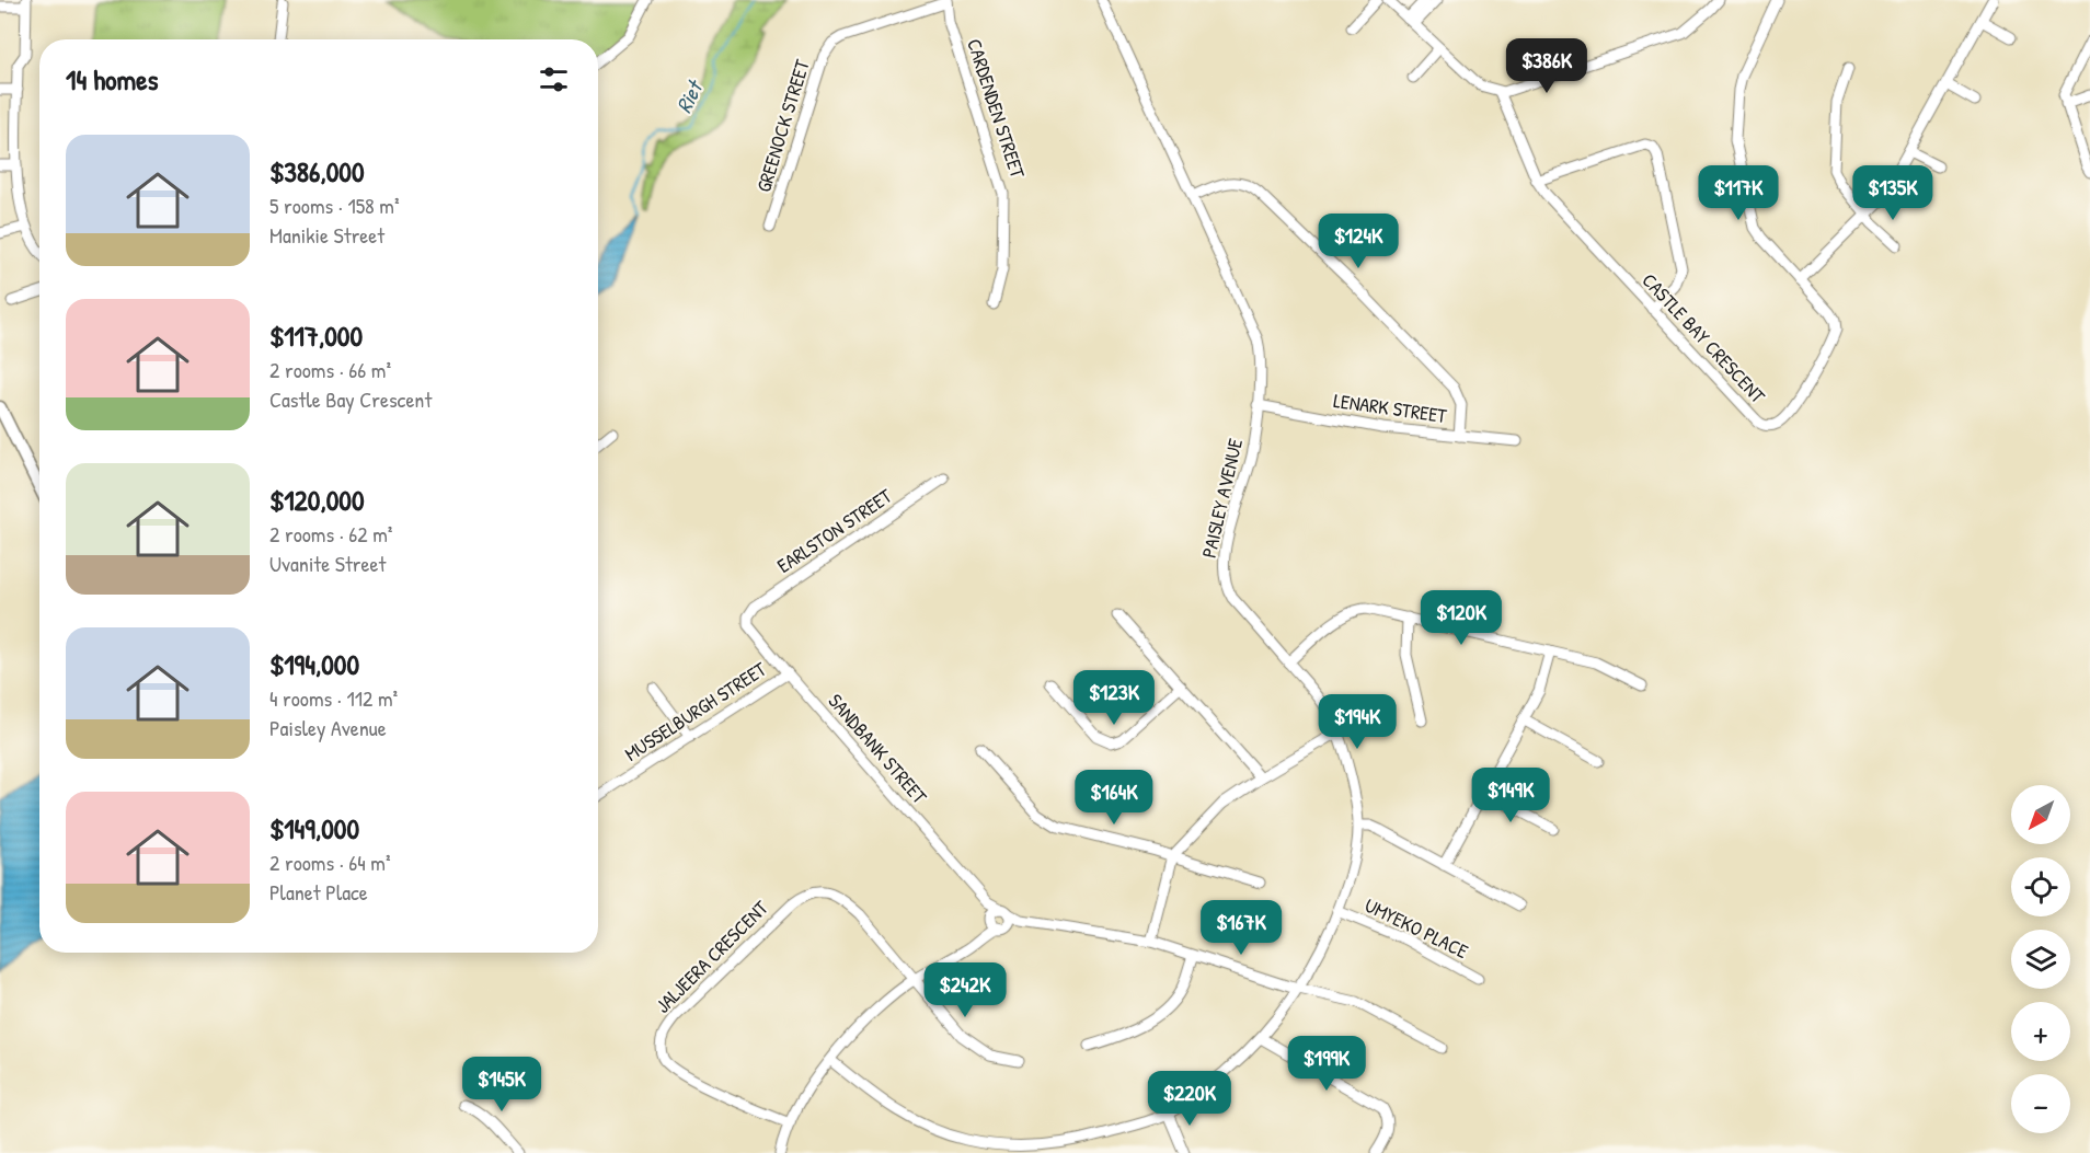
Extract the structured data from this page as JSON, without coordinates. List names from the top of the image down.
{
  "streets": {
    "street": [
      "CARDENDEN STREET",
      "GREENOCK STREET",
      "CASTLE BAY CRESCENT",
      "LENARK STREET",
      "PAISLEY AVENUE",
      "EARLSTON STREET",
      "MUSSELBURGH STREET",
      "SANDBANK STREET",
      "UMYEKO PLACE",
      "JALJEERA CRESCENT"
    ]
  },
  "crossings": [
    ["CARDENDEN STREET", "GREENOCK STREET"],
    ["LENARK STREET", "PAISLEY AVENUE"],
    ["PAISLEY AVENUE", "UMYEKO PLACE"],
    ["EARLSTON STREET", "SANDBANK STREET"],
    ["MUSSELBURGH STREET", "SANDBANK STREET"]
  ],
  "water": ["Riet"],
  "north": "bottom left",
  "page": {
    "price": [
      "$386K",
      "$117K",
      "$135K",
      "$124K",
      "$120K",
      "$123K",
      "$194K",
      "$149K",
      "$164K",
      "$167K",
      "$242K",
      "$199K",
      "$145K",
      "$220K"
    ],
    "heading": "14 homes",
    "list": [
      {
        "name": "$386,000",
        "note": "5 rooms · 158 m² · Manikie Street"
      },
      {
        "name": "$117,000",
        "note": "2 rooms · 66 m² · Castle Bay Crescent"
      },
      {
        "name": "$120,000",
        "note": "2 rooms · 62 m² · Uvanite Street"
      },
      {
        "name": "$194,000",
        "note": "4 rooms · 112 m² · Paisley Avenue"
      },
      {
        "name": "$149,000",
        "note": "2 rooms · 64 m² · Planet Place"
      }
    ],
    "map_buttons": ["+", "−"]
  }
}
